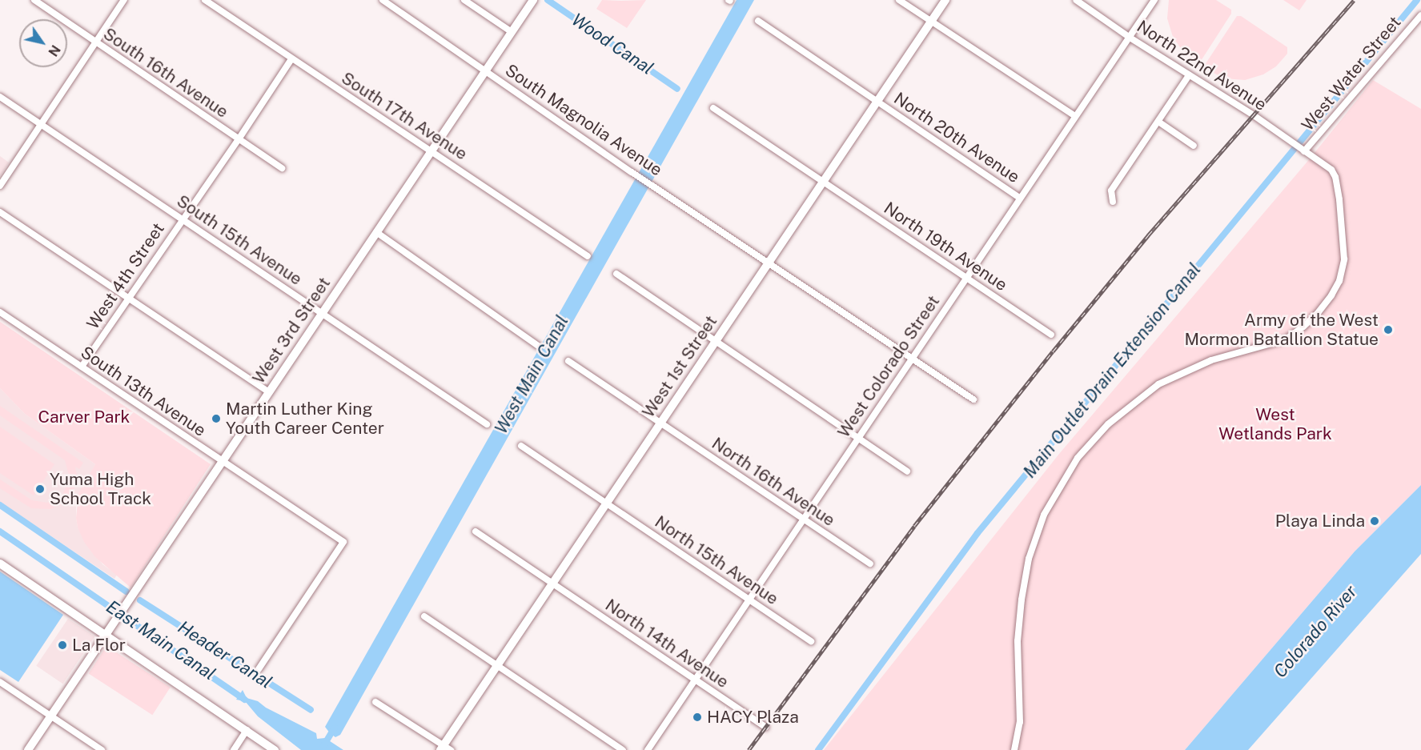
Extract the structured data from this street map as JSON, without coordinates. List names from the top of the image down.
{
  "streets": {
    "main road": ["West 3rd Street", "West 1st Street"],
    "street": [
      "North 22nd Avenue",
      "South 16th Avenue",
      "West Water Street",
      "South 17th Avenue",
      "South Magnolia Avenue",
      "North 20th Avenue",
      "South 15th Avenue",
      "North 19th Avenue",
      "West 4th Street",
      "West Colorado Street",
      "South 13th Avenue",
      "North 16th Avenue",
      "North 15th Avenue",
      "North 14th Avenue"
    ]
  },
  "crossings": [
    ["North 22nd Avenue", "West Water Street"],
    ["North 22nd Avenue", "West Colorado Street"],
    ["South 16th Avenue", "West 4th Street"],
    ["South 17th Avenue", "West 4th Street"],
    ["South 17th Avenue", "West 3rd Street"],
    ["South Magnolia Avenue", "West 3rd Street"],
    ["South Magnolia Avenue", "West 1st Street"],
    ["South Magnolia Avenue", "West Colorado Street"],
    ["North 20th Avenue", "West 1st Street"],
    ["North 20th Avenue", "West Colorado Street"],
    ["South 15th Avenue", "West 4th Street"],
    ["South 15th Avenue", "West 3rd Street"],
    ["North 19th Avenue", "West 1st Street"],
    ["North 19th Avenue", "West Colorado Street"],
    ["West 4th Street", "South 13th Avenue"],
    ["West 3rd Street", "South 13th Avenue"],
    ["West 1st Street", "North 16th Avenue"],
    ["West 1st Street", "North 15th Avenue"],
    ["West 1st Street", "North 14th Avenue"],
    ["West Colorado Street", "North 16th Avenue"],
    ["West Colorado Street", "North 15th Avenue"],
    ["West Colorado Street", "North 14th Avenue"]
  ],
  "water": [
    "Wood Canal",
    "Main Outlet Drain Extension Canal",
    "West Main Canal",
    "Colorado River",
    "East Main Canal",
    "Header Canal"
  ],
  "parks": ["West Wetlands Park", "Carver Park"],
  "places": [
    "Army of the West Mormon Batallion Statue",
    "Martin Luther King Youth Career Center",
    "Yuma High School Track",
    "Playa Linda",
    "La Flor",
    "HACY Plaza"
  ],
  "north": "bottom right"
}
